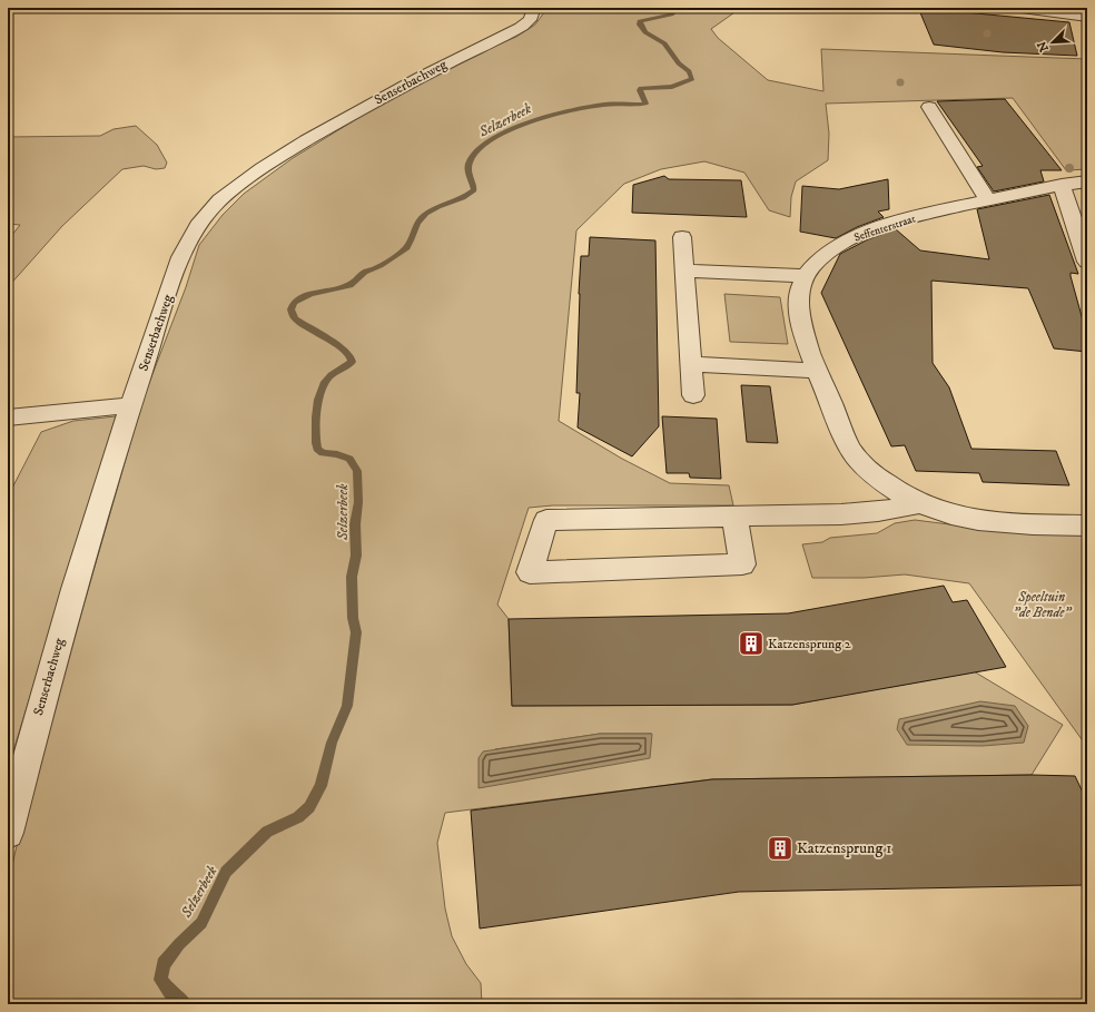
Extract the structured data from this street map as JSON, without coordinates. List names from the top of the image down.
{
  "streets": {
    "street": ["Senserbachweg", "Seffenterstraat"]
  },
  "water": ["Selzerbeek"],
  "parks": ["Speeltuin \"de Bende\""],
  "places": {
    "building": ["Katzensprung 2", "Katzensprung 1"]
  },
  "north": "bottom left"
}
